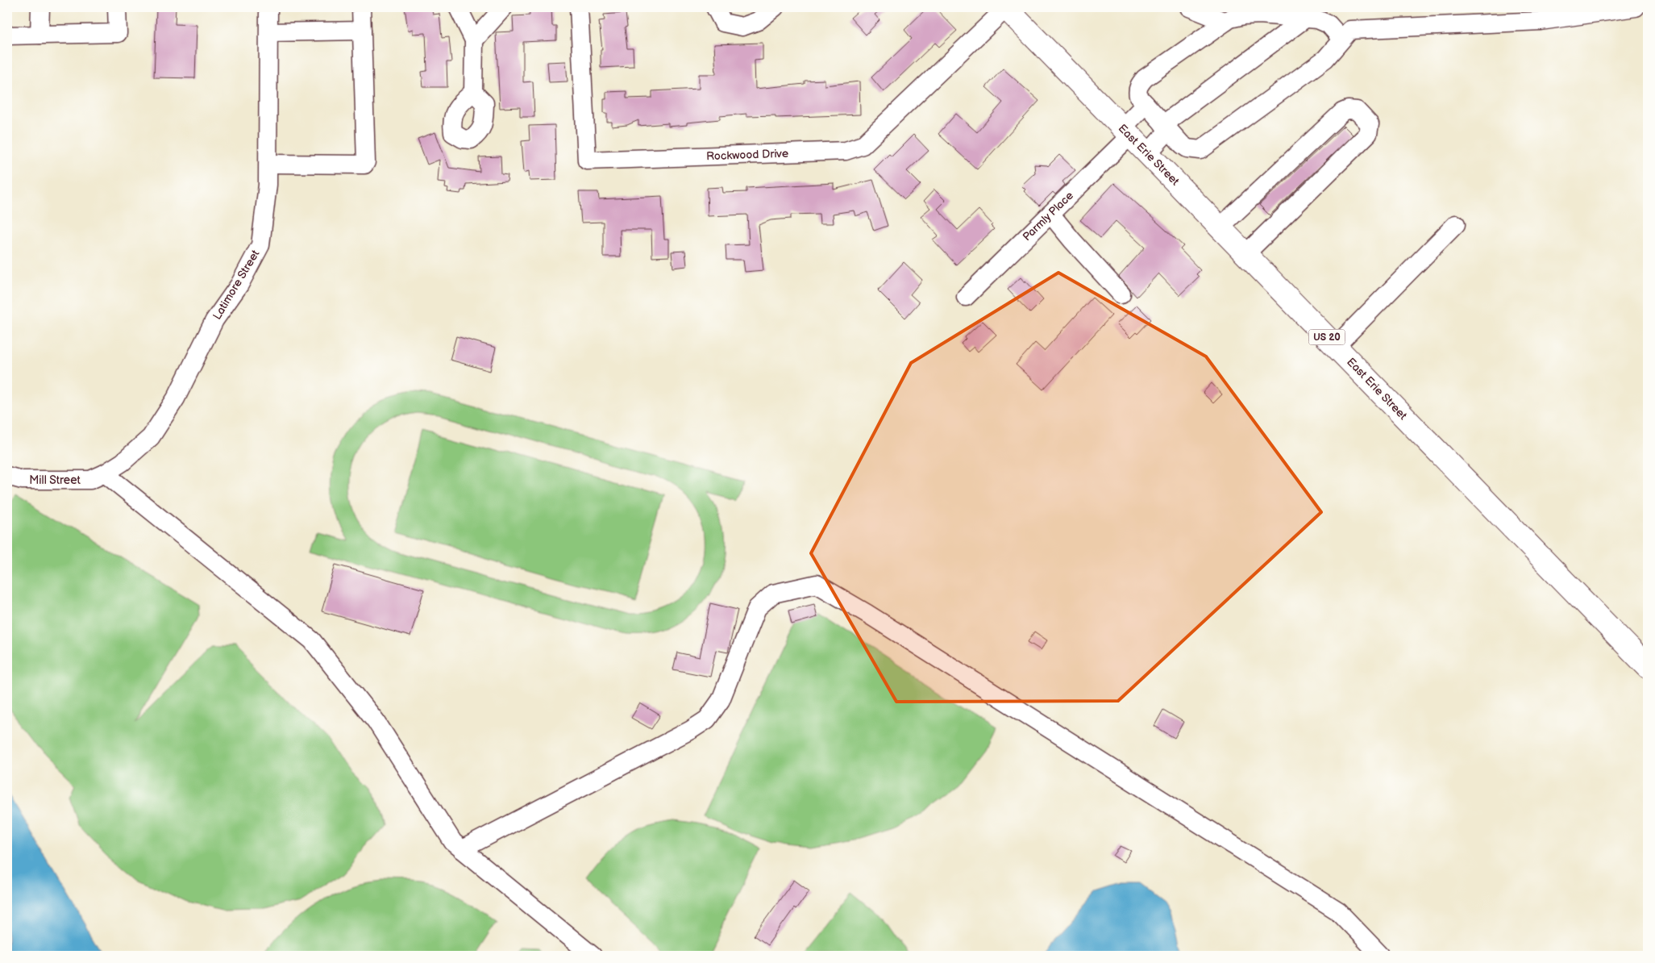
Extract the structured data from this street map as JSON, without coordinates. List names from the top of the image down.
{
  "streets": {
    "main road": ["East Erie Street", "US 20"],
    "street": [
      "Rockwood Drive",
      "Parmly Place",
      "Latimore Street",
      "Mill Street"
    ]
  },
  "crossings": [
    ["Rockwood Drive", "East Erie Street"],
    ["East Erie Street", "Parmly Place"],
    ["Latimore Street", "Mill Street"]
  ]
}
